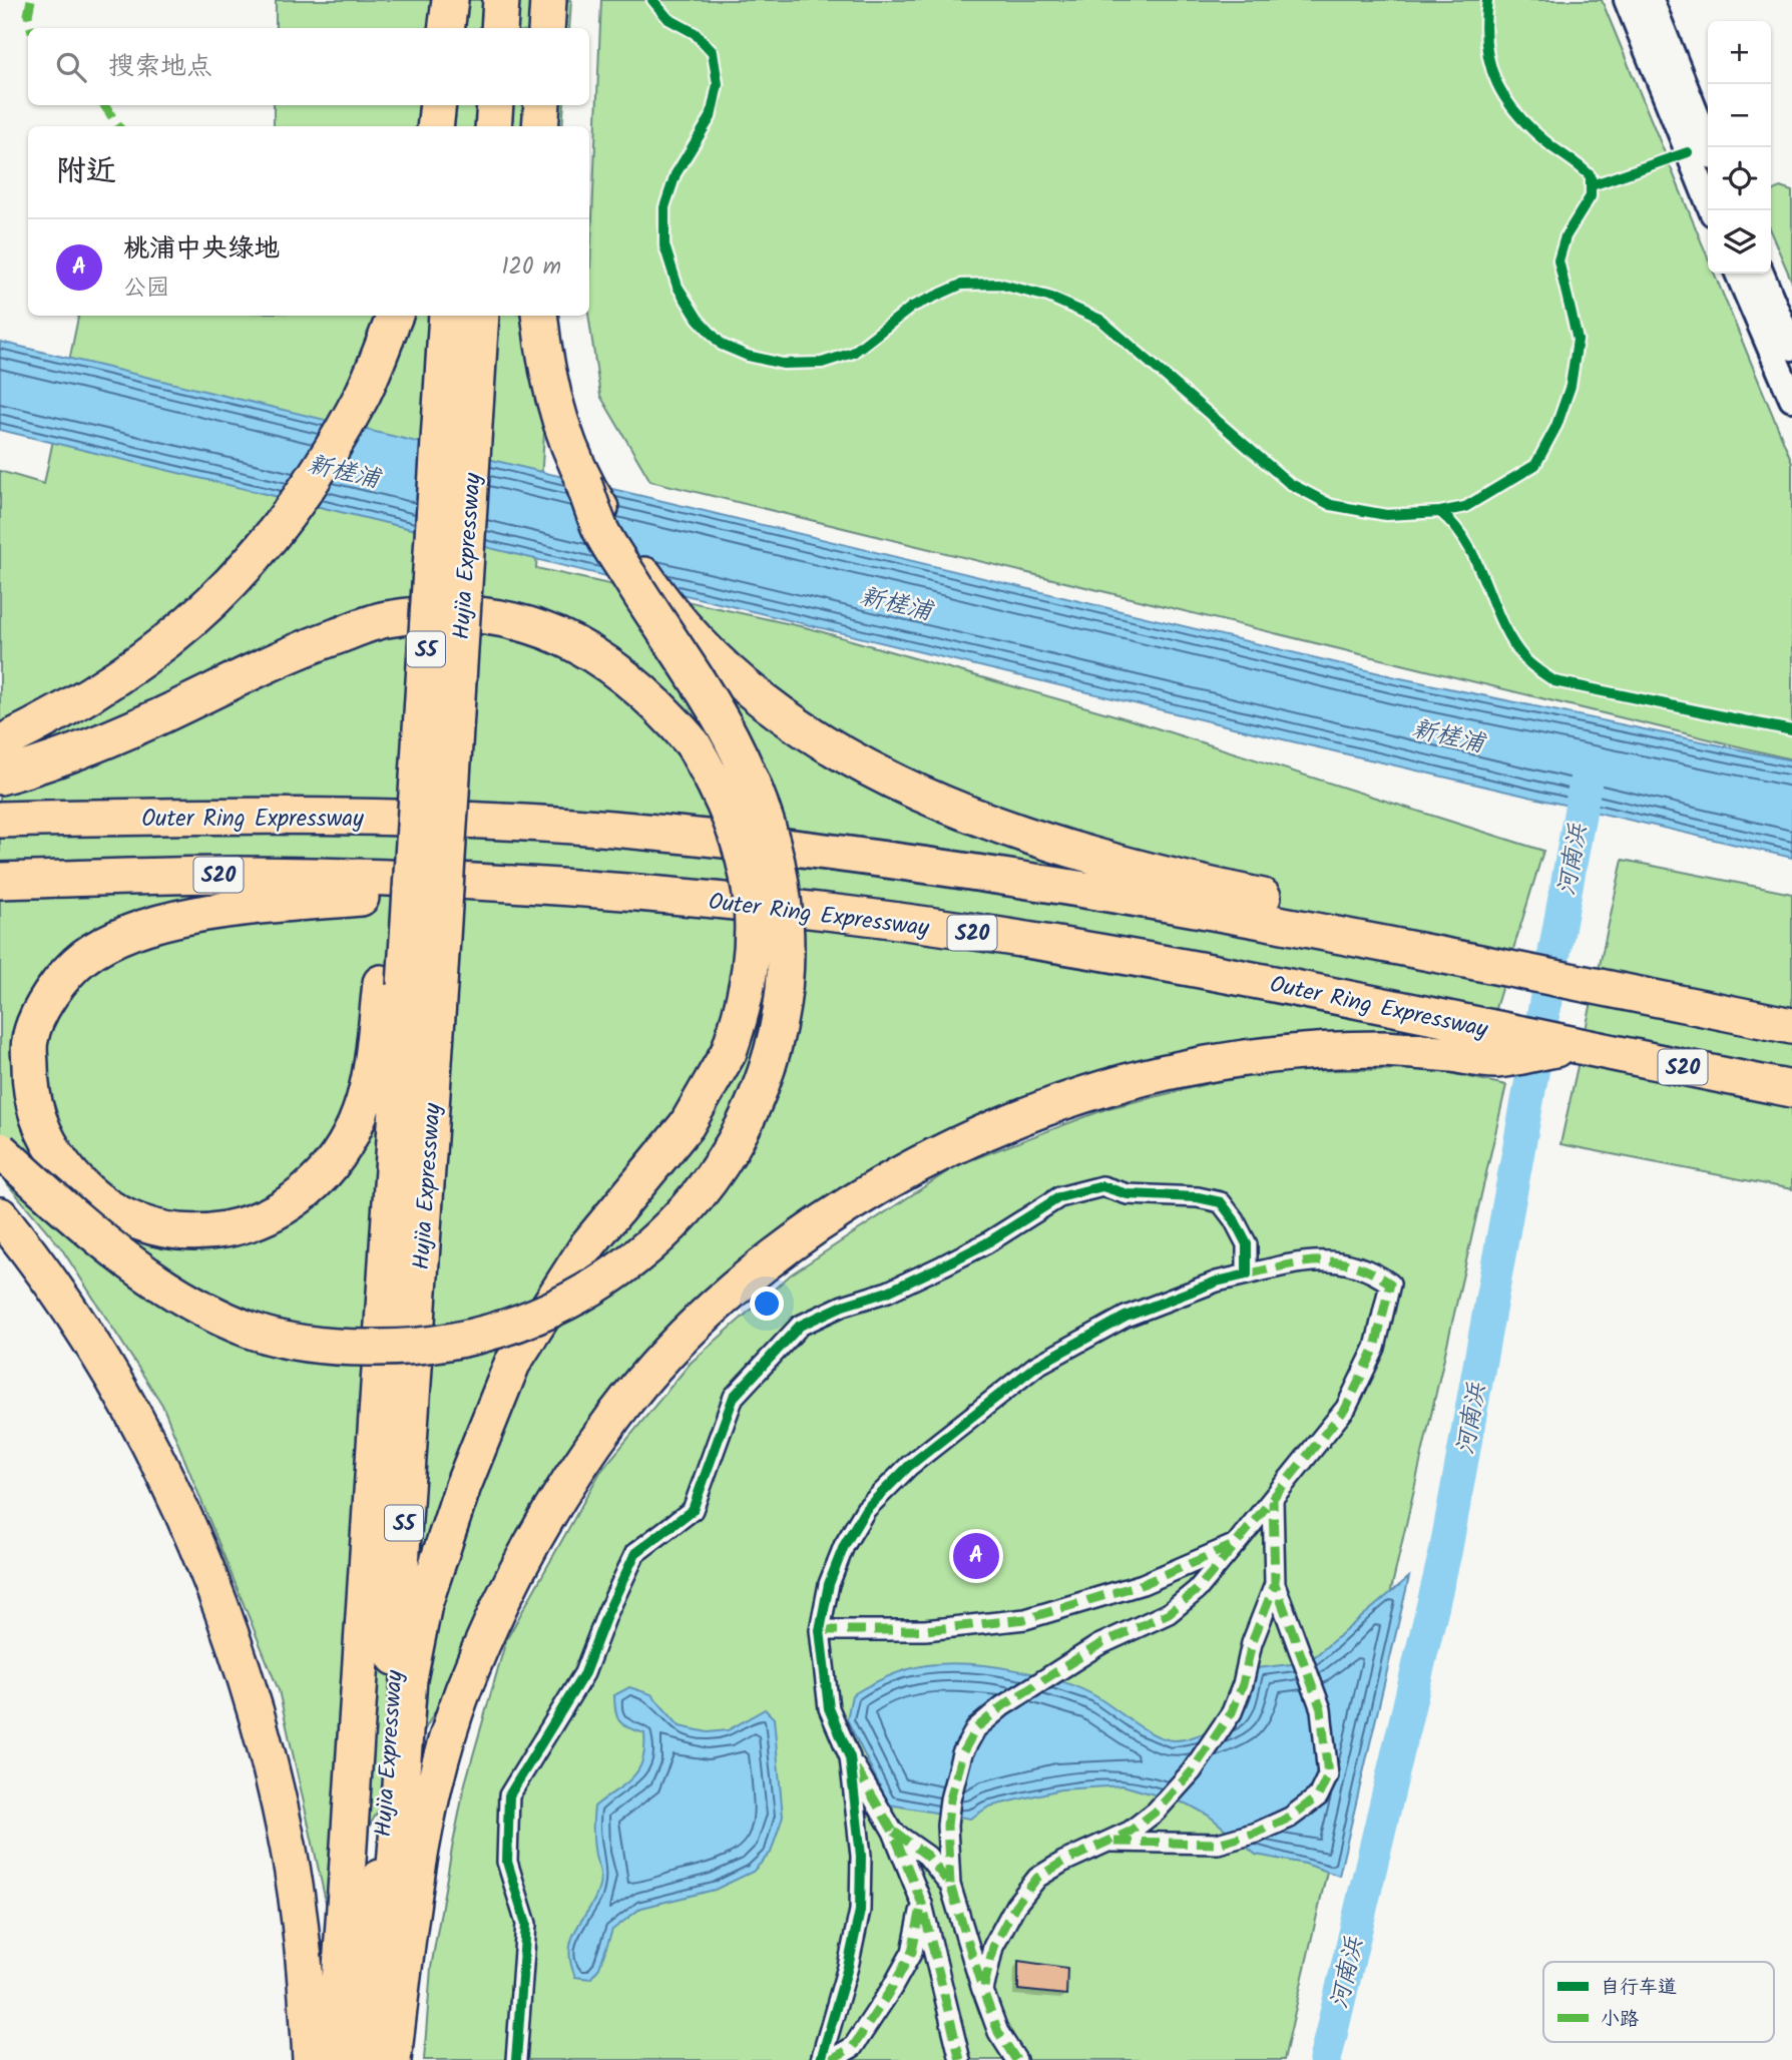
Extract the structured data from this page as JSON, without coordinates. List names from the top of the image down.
{
  "streets": {
    "highway": [
      "Hujia Expressway",
      "S5",
      "Outer Ring Expressway",
      "S20"
    ]
  },
  "crossings": [
    ["Outer Ring Expressway", "S20"]
  ],
  "water": ["新槎浦", "河南浜"],
  "legend": ["自行车道", "小路"],
  "page": {
    "map_buttons": ["+", "−"],
    "search": "搜索地点",
    "heading": "附近",
    "list": [
      {
        "mark": "A",
        "name": "桃浦中央绿地",
        "note": "公园",
        "value": "120 m"
      }
    ],
    "pins": "A"
  }
}
